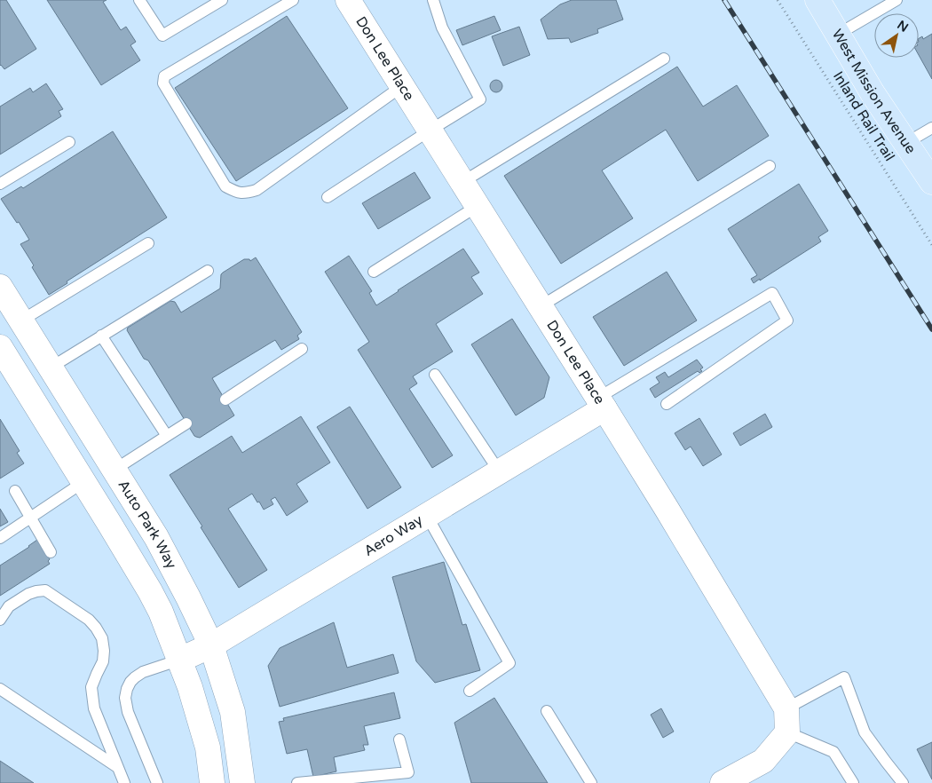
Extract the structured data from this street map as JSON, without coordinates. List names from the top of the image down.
{
  "streets": {
    "main road": ["West Mission Avenue"],
    "street": ["Don Lee Place", "Auto Park Way", "Aero Way"],
    "path": ["Inland Rail Trail"]
  },
  "crossings": [
    ["Don Lee Place", "Aero Way"],
    ["Auto Park Way", "Aero Way"]
  ],
  "north": "top right"
}
